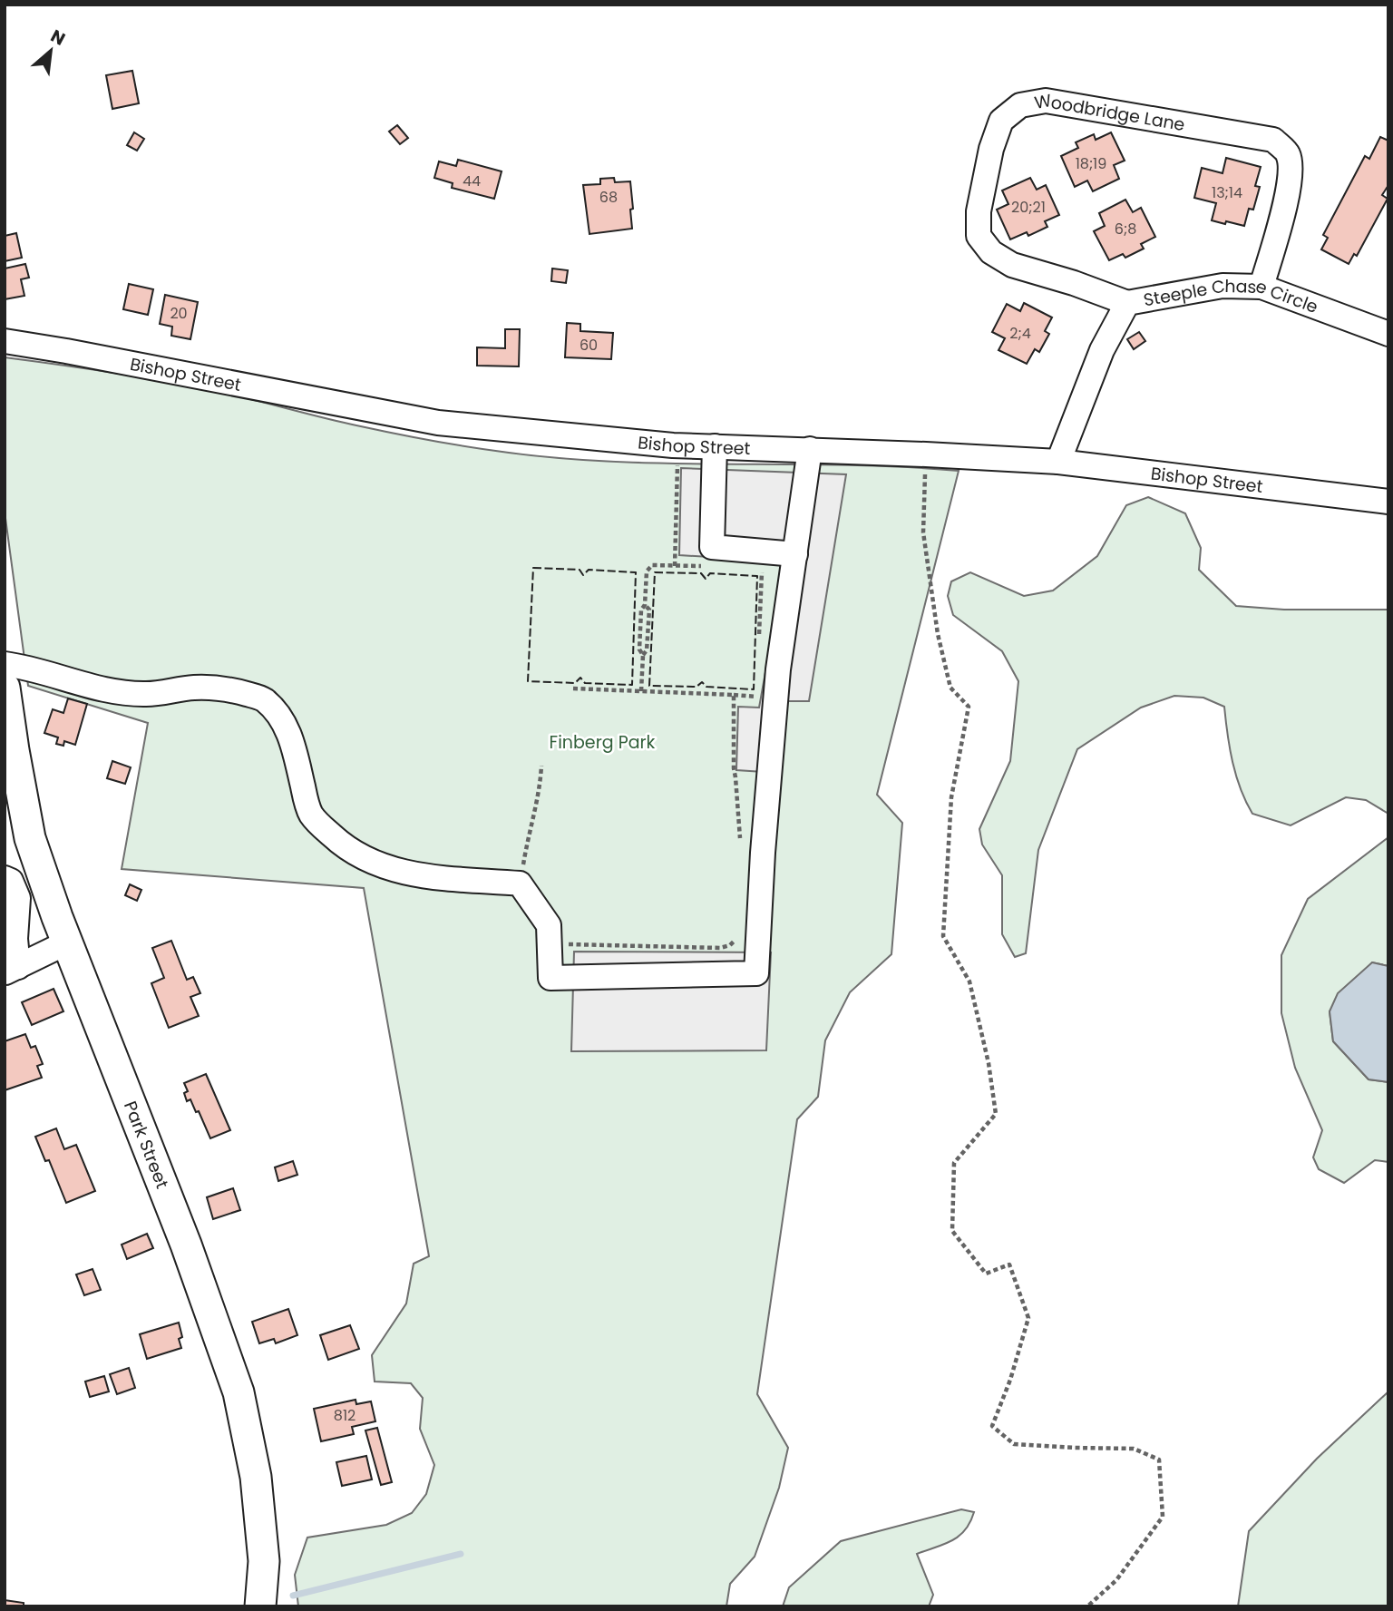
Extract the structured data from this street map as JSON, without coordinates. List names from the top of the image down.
{
  "streets": {
    "main road": ["Park Street"],
    "street": ["Woodbridge Lane", "Steeple Chase Circle", "Bishop Street"]
  },
  "crossings": [
    ["Woodbridge Lane", "Steeple Chase Circle"],
    ["Steeple Chase Circle", "Bishop Street"]
  ],
  "parks": ["Finberg Park"],
  "house_numbers": [
    "18;19",
    "44",
    "13;14",
    "68",
    "20;21",
    "6;8",
    "20",
    "2;4",
    "60",
    "812"
  ],
  "north": "top right"
}
